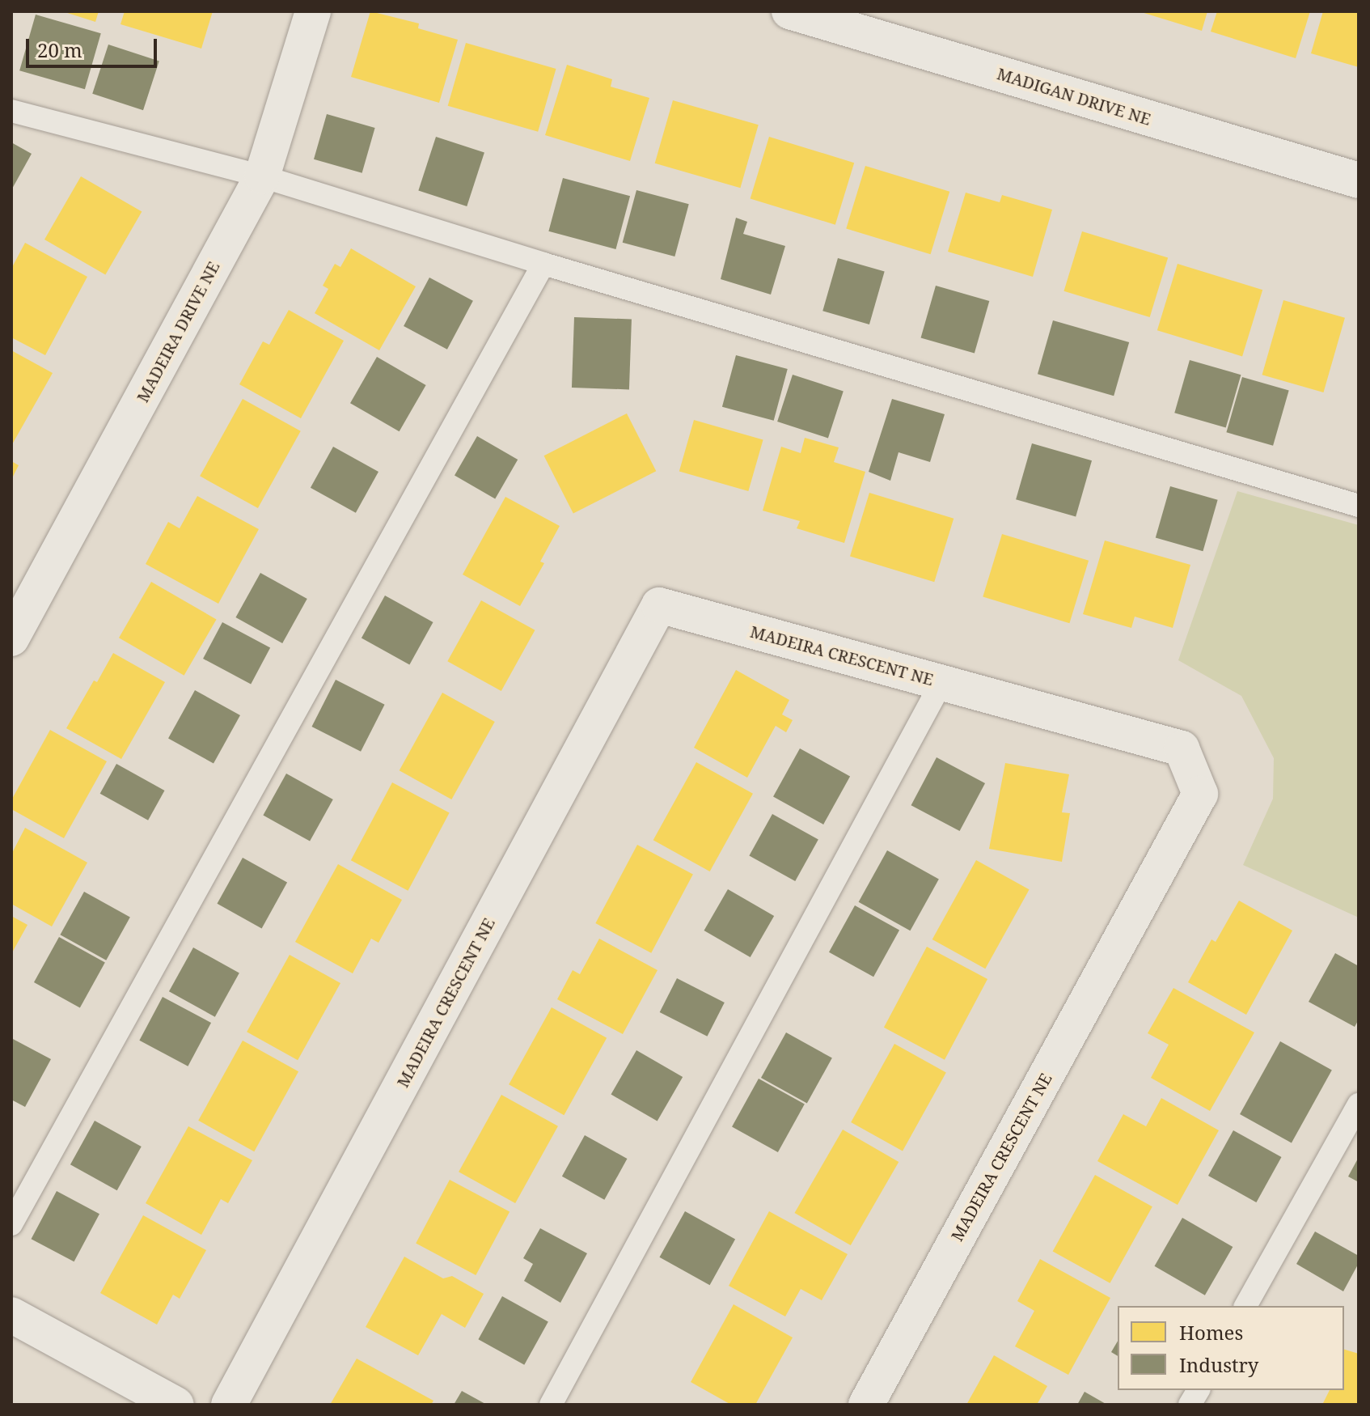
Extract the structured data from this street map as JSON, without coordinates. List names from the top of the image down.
{
  "streets": {
    "street": ["MADIGAN DRIVE NE", "MADEIRA DRIVE NE", "MADEIRA CRESCENT NE"]
  },
  "legend": ["Homes", "Industry"],
  "scale_bar": "20 m"
}
